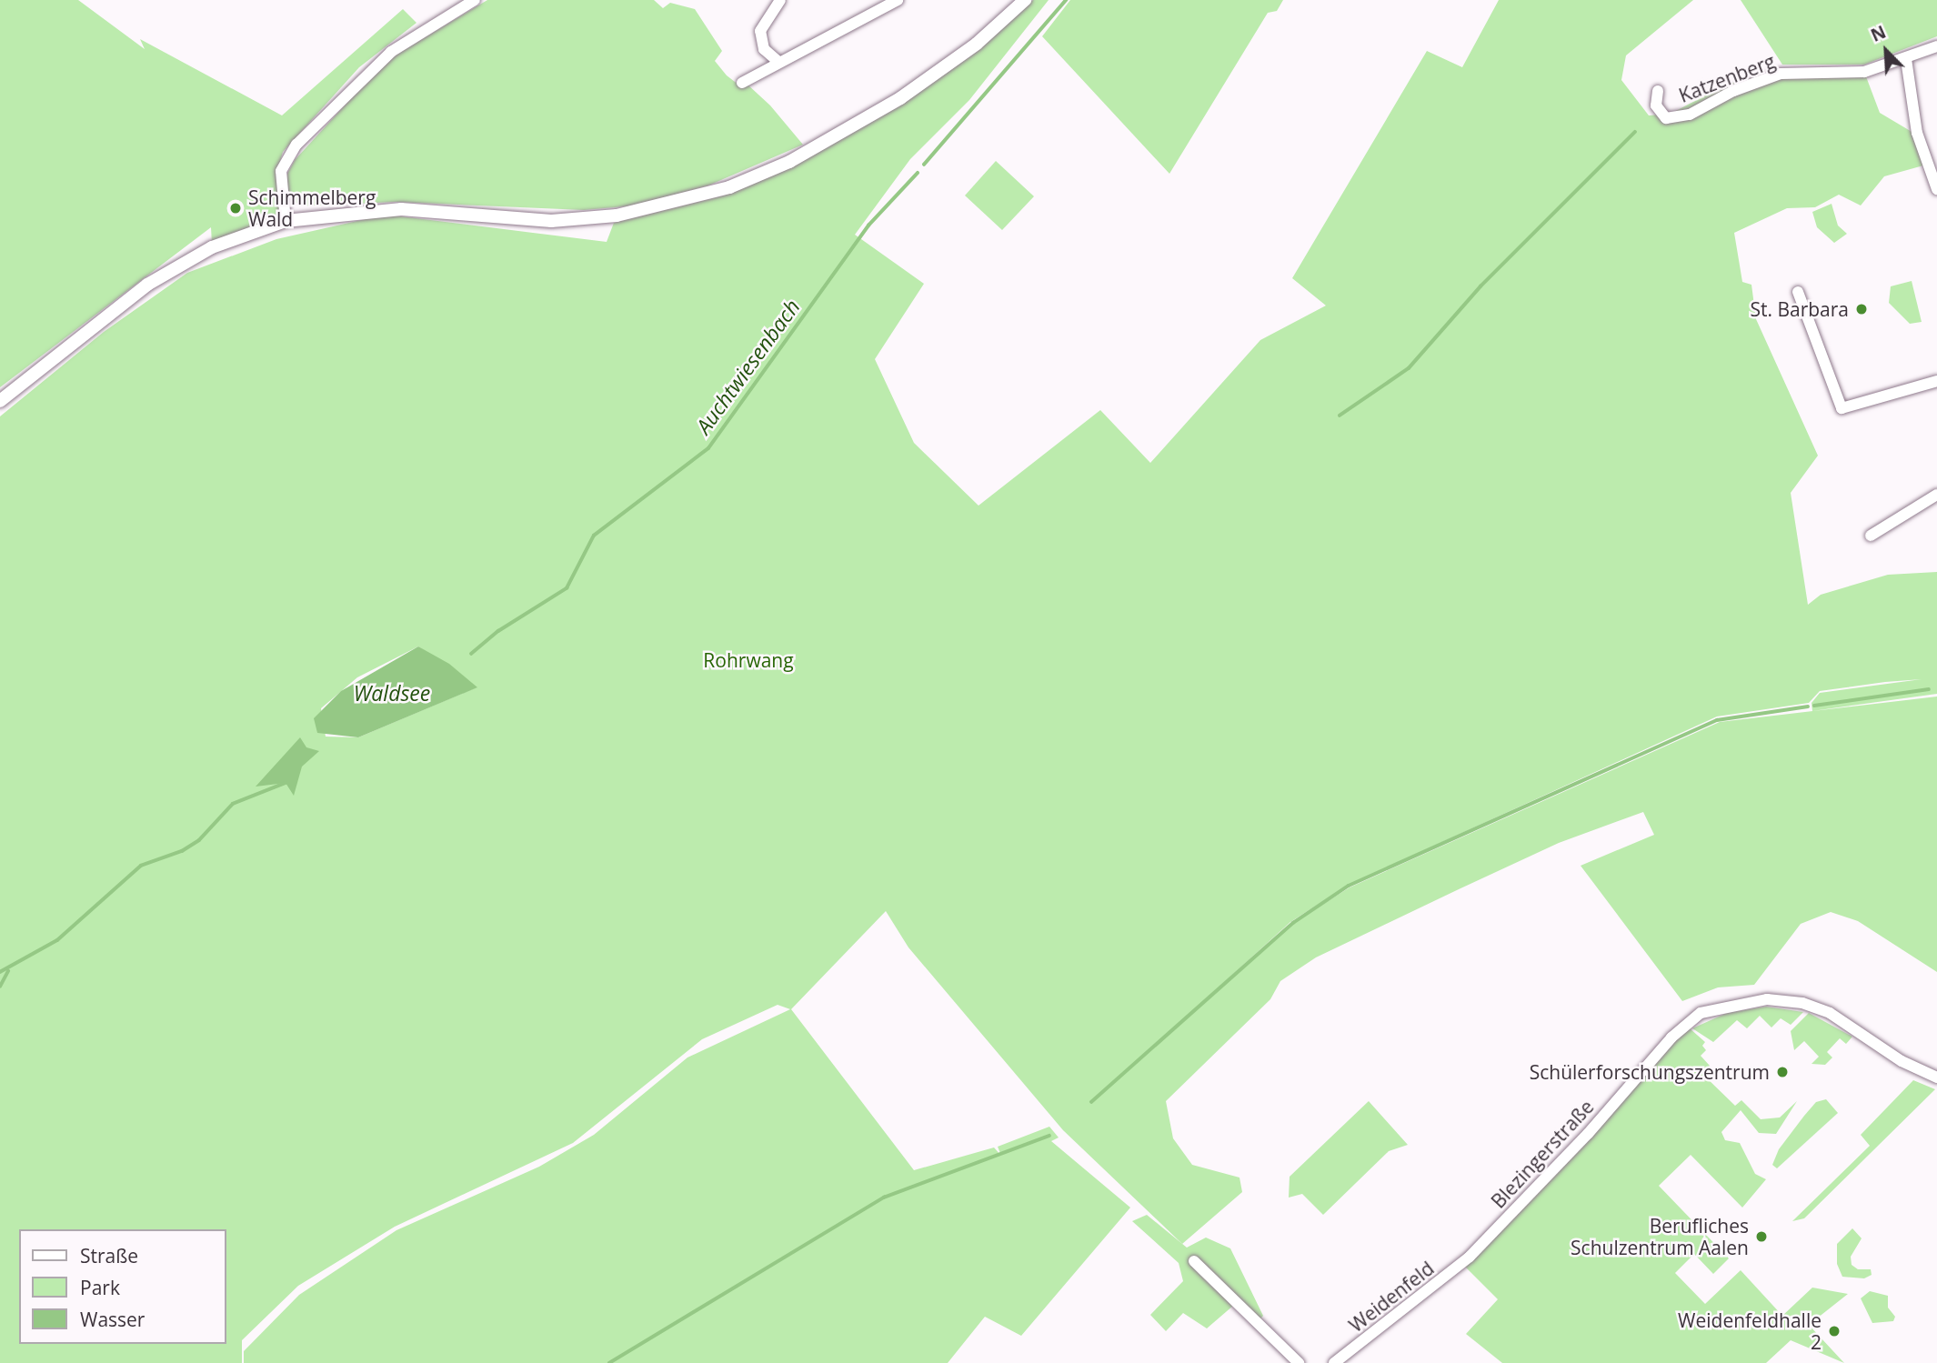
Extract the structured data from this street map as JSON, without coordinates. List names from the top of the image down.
{
  "streets": {
    "street": ["Katzenberg", "Blezingerstraße", "Weidenfeld"]
  },
  "crossings": [
    ["Blezingerstraße", "Weidenfeld"]
  ],
  "water": ["Auchtwiesenbach", "Waldsee"],
  "parks": ["Rohrwang"],
  "places": [
    "Schimmelberg Wald",
    "St. Barbara",
    "Schülerforschungszentrum",
    "Berufliches Schulzentrum Aalen",
    "Weidenfeldhalle 2"
  ],
  "legend": ["Straße", "Park", "Wasser"],
  "north": "top left"
}
